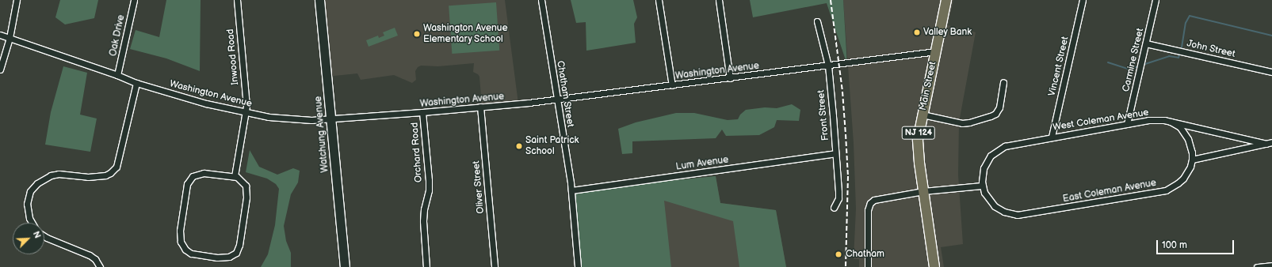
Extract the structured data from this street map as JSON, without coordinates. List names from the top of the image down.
{
  "streets": {
    "main road": ["Main Street", "NJ 124", "Watchung Avenue"],
    "street": [
      "Oak Drive",
      "John Street",
      "Inwood Road",
      "Carmine Street",
      "Vincent Street",
      "Washington Avenue",
      "Chatham Street",
      "Front Street",
      "West Coleman Avenue",
      "Orchard Road",
      "Lum Avenue",
      "Oliver Street",
      "East Coleman Avenue"
    ]
  },
  "crossings": [
    ["Oak Drive", "Washington Avenue"],
    ["John Street", "Carmine Street"],
    ["Inwood Road", "Washington Avenue"],
    ["Carmine Street", "West Coleman Avenue"],
    ["Vincent Street", "West Coleman Avenue"],
    ["Washington Avenue", "Main Street"],
    ["Washington Avenue", "Chatham Street"],
    ["Washington Avenue", "Front Street"],
    ["Washington Avenue", "Watchung Avenue"],
    ["Washington Avenue", "Orchard Road"],
    ["Washington Avenue", "Oliver Street"],
    ["Chatham Street", "Lum Avenue"],
    ["Front Street", "Lum Avenue"],
    ["West Coleman Avenue", "East Coleman Avenue"]
  ],
  "places": [
    "Valley Bank",
    "Washington Avenue Elementary School",
    "Saint Patrick School",
    "Chatham"
  ],
  "scale_bar": "100 m",
  "north": "top right"
}
